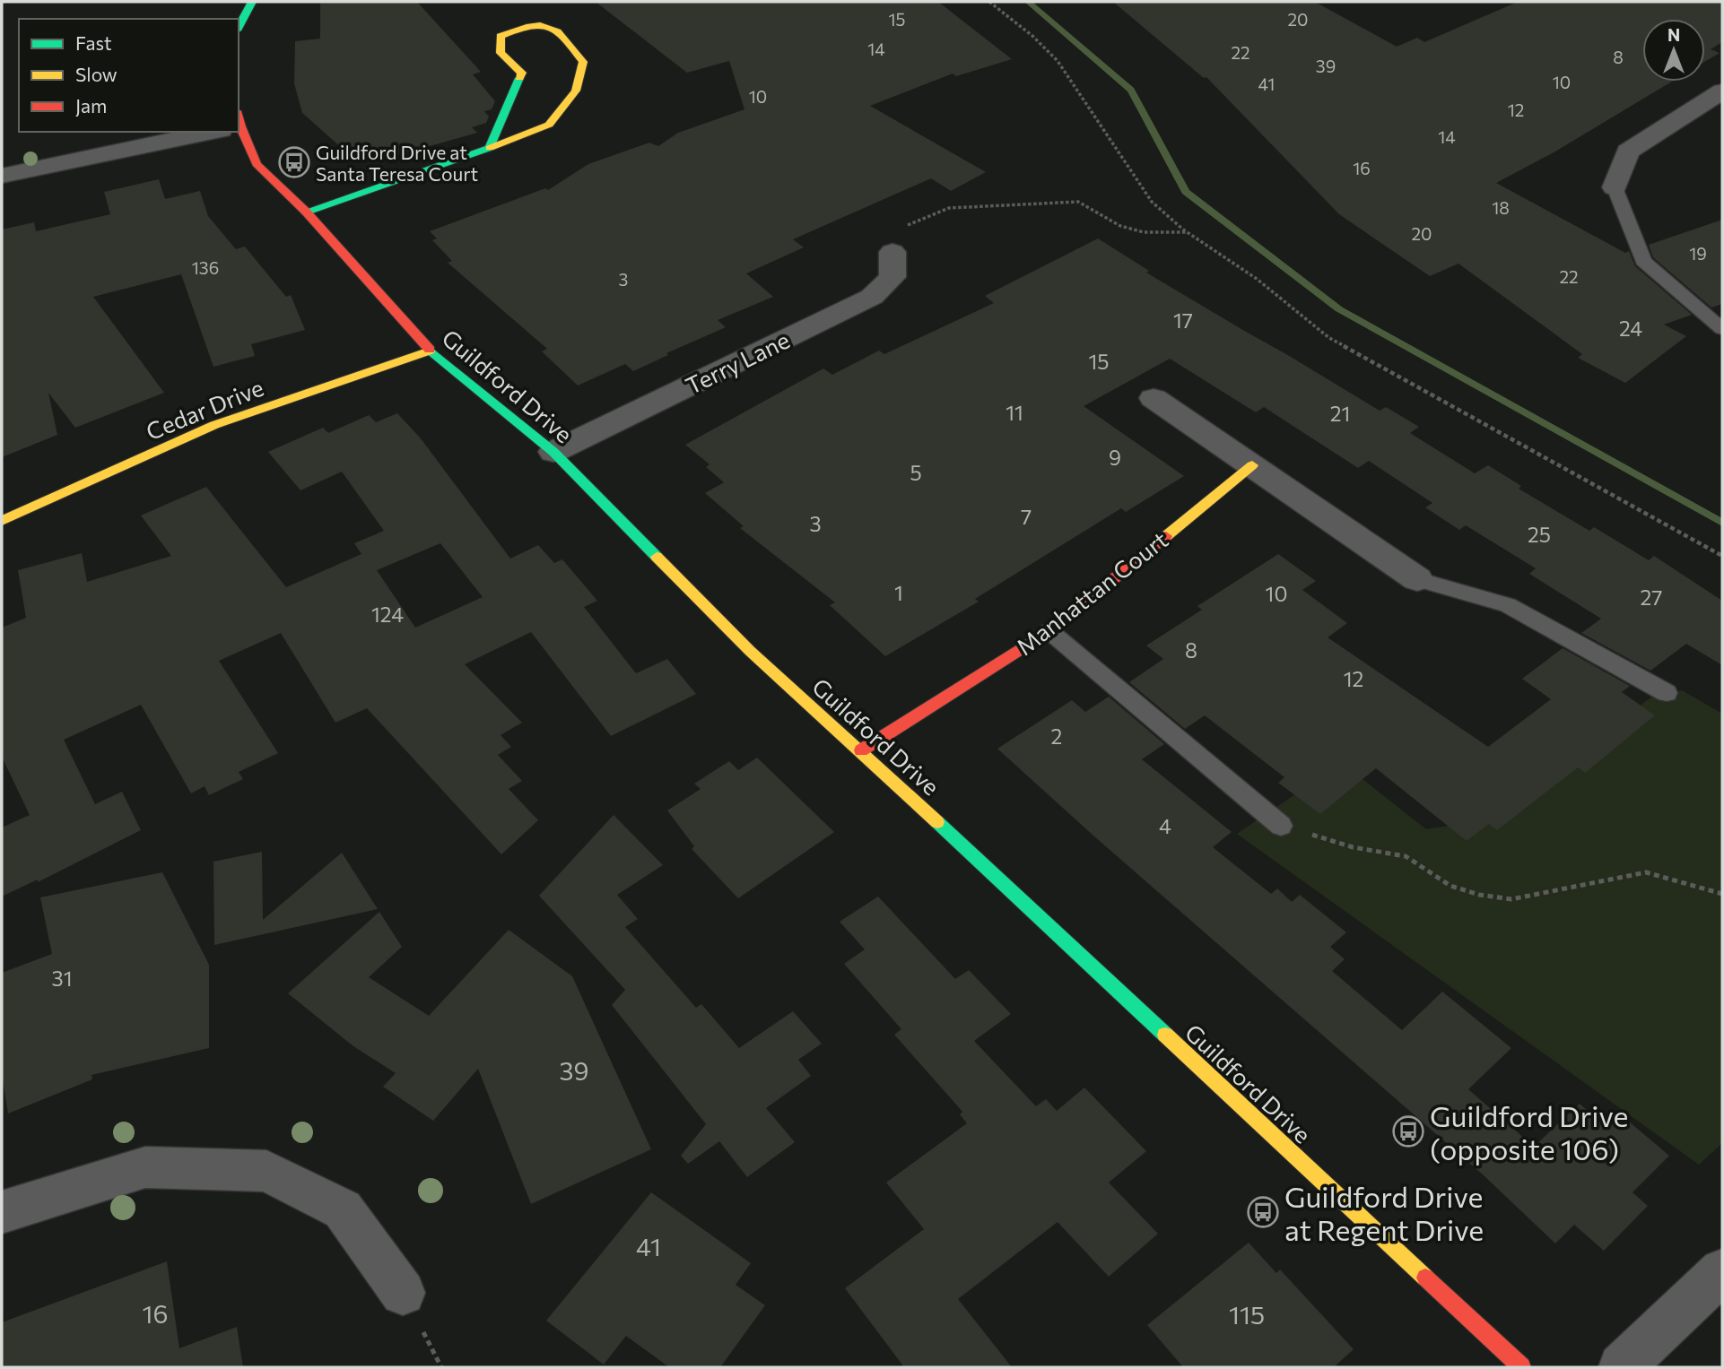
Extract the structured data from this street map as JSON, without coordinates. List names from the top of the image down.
{
  "streets": {
    "street": [
      "Terry Lane",
      "Guildford Drive",
      "Cedar Drive",
      "Manhattan Court"
    ]
  },
  "crossings": [
    ["Terry Lane", "Guildford Drive"],
    ["Guildford Drive", "Cedar Drive"],
    ["Guildford Drive", "Manhattan Court"]
  ],
  "places": {
    "bus stop": ["Guildford Drive at Santa Teresa Court", "Guildford Drive (opposite 106)", "Guildford Drive at Regent Drive"]
  },
  "house_numbers": [
    "15",
    "20",
    "14",
    "22",
    "8",
    "39",
    "10",
    "41",
    "10",
    "12",
    "14",
    "16",
    "18",
    "20",
    "19",
    "136",
    "22",
    "3",
    "17",
    "24",
    "15",
    "11",
    "21",
    "9",
    "5",
    "7",
    "3",
    "25",
    "1",
    "10",
    "27",
    "124",
    "8",
    "12",
    "2",
    "4",
    "31",
    "39",
    "41",
    "16",
    "115"
  ],
  "legend": ["Fast", "Slow", "Jam"],
  "north": "top"
}
